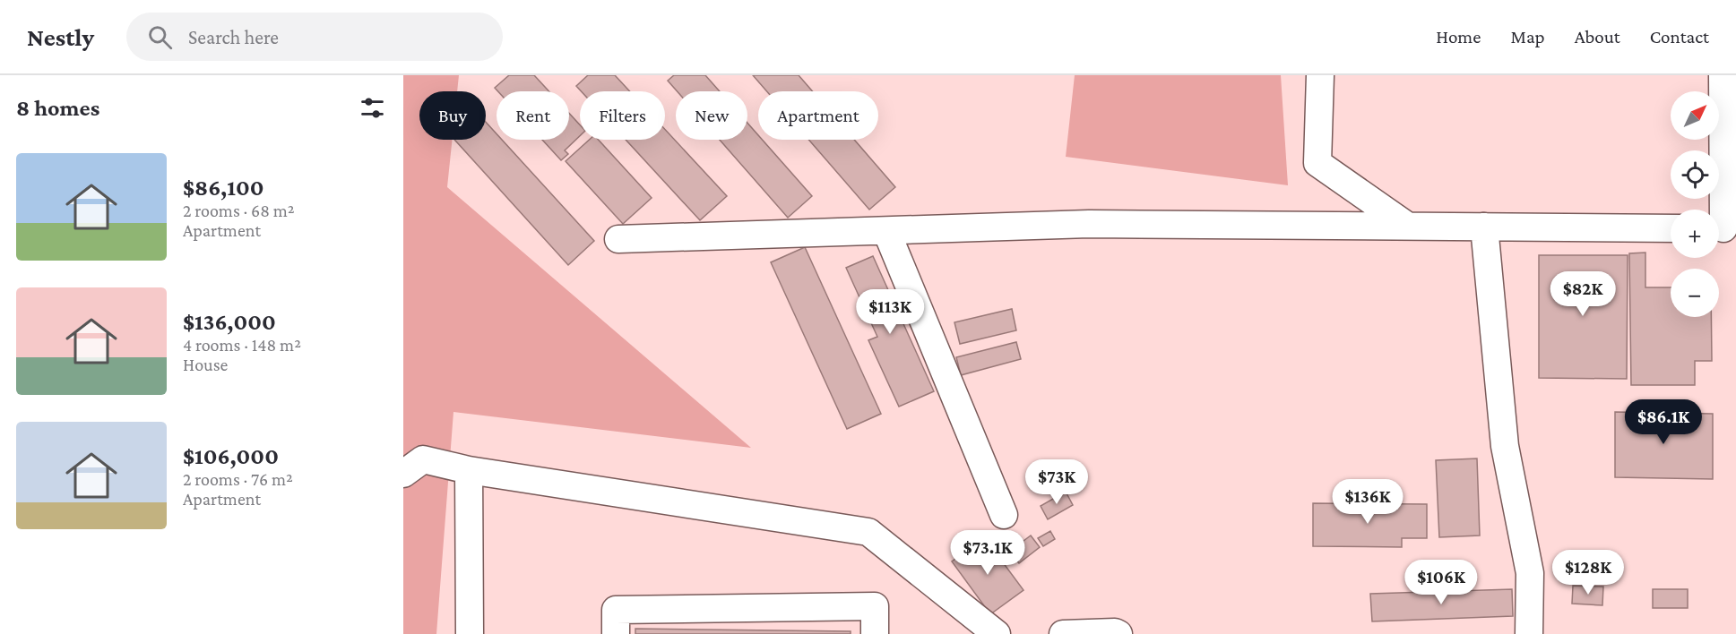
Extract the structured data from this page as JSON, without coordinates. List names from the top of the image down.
{
  "north": "top right",
  "page": {
    "header": "Nestly",
    "search": "Search here",
    "nav": [
      "Home",
      "Map",
      "About",
      "Contact"
    ],
    "heading": "8 homes",
    "map_buttons": ["+", "−"],
    "chip": [
      "Buy",
      "Rent",
      "Filters",
      "New",
      "Apartment"
    ],
    "list": [
      {
        "name": "$86,100",
        "note": "2 rooms · 68 m² · Apartment"
      },
      {
        "name": "$136,000",
        "note": "4 rooms · 148 m² · House"
      },
      {
        "name": "$106,000",
        "note": "2 rooms · 76 m² · Apartment"
      }
    ],
    "price": [
      "$82K",
      "$113K",
      "$86.1K",
      "$73K",
      "$136K",
      "$73.1K",
      "$128K",
      "$106K"
    ]
  }
}
